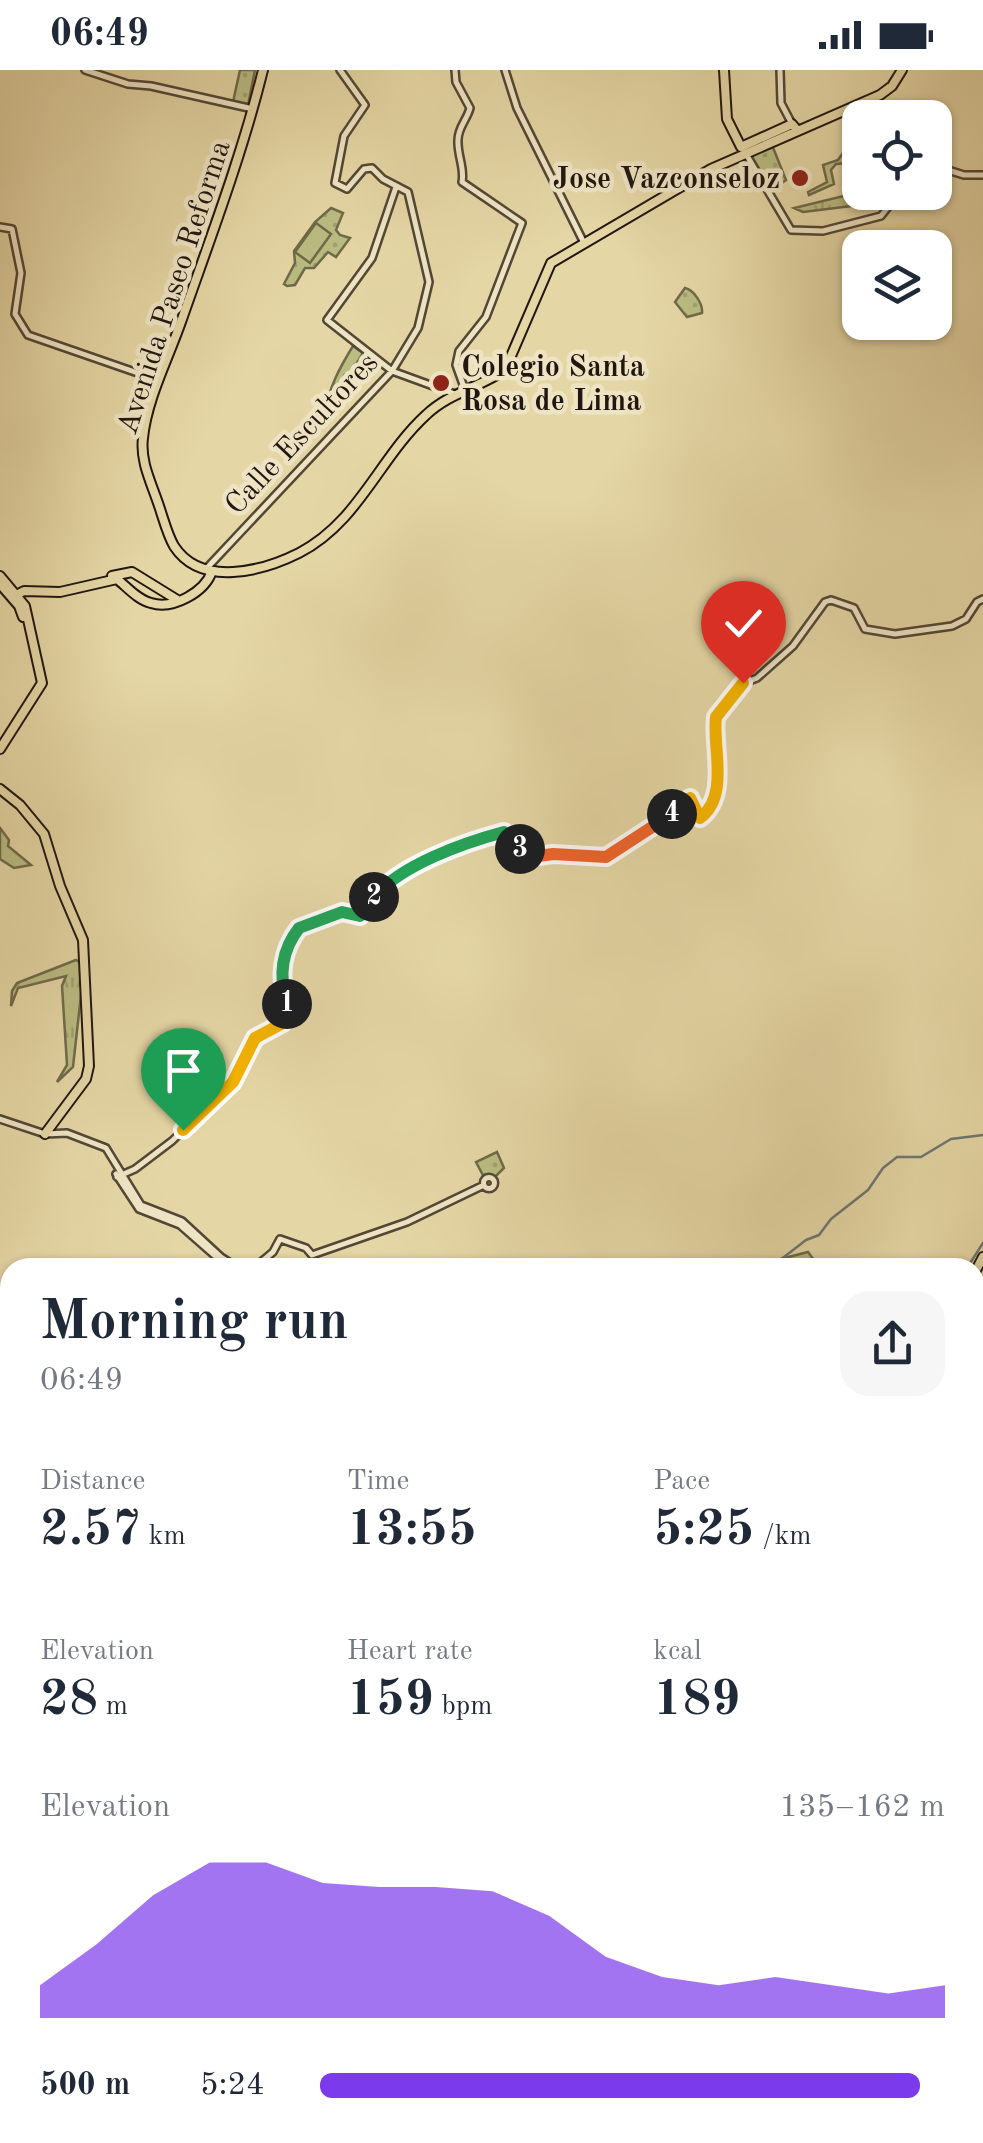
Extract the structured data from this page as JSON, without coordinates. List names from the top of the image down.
{
  "streets": {
    "main road": ["Avenida Paseo Reforma"],
    "street": ["Calle Escultores"]
  },
  "crossings": [
    ["Avenida Paseo Reforma", "Calle Escultores"]
  ],
  "places": ["Jose Vazconseloz", "Colegio Santa Rosa de Lima"],
  "page": {
    "status": "06:49",
    "pins": [
      "4",
      "3",
      "2",
      "1"
    ],
    "heading": ["Morning run", "06:49"],
    "stats": [
      ["Distance", "2.57 km"],
      ["Time", "13:55"],
      ["Pace", "5:25 /km"],
      ["Elevation", "28 m"],
      ["Heart rate", "159 bpm"],
      ["kcal", "189"]
    ],
    "chart": ["Elevation", "135–162 m"],
    "list": [
      {
        "name": "500 m",
        "note": "5:24"
      }
    ]
  }
}
